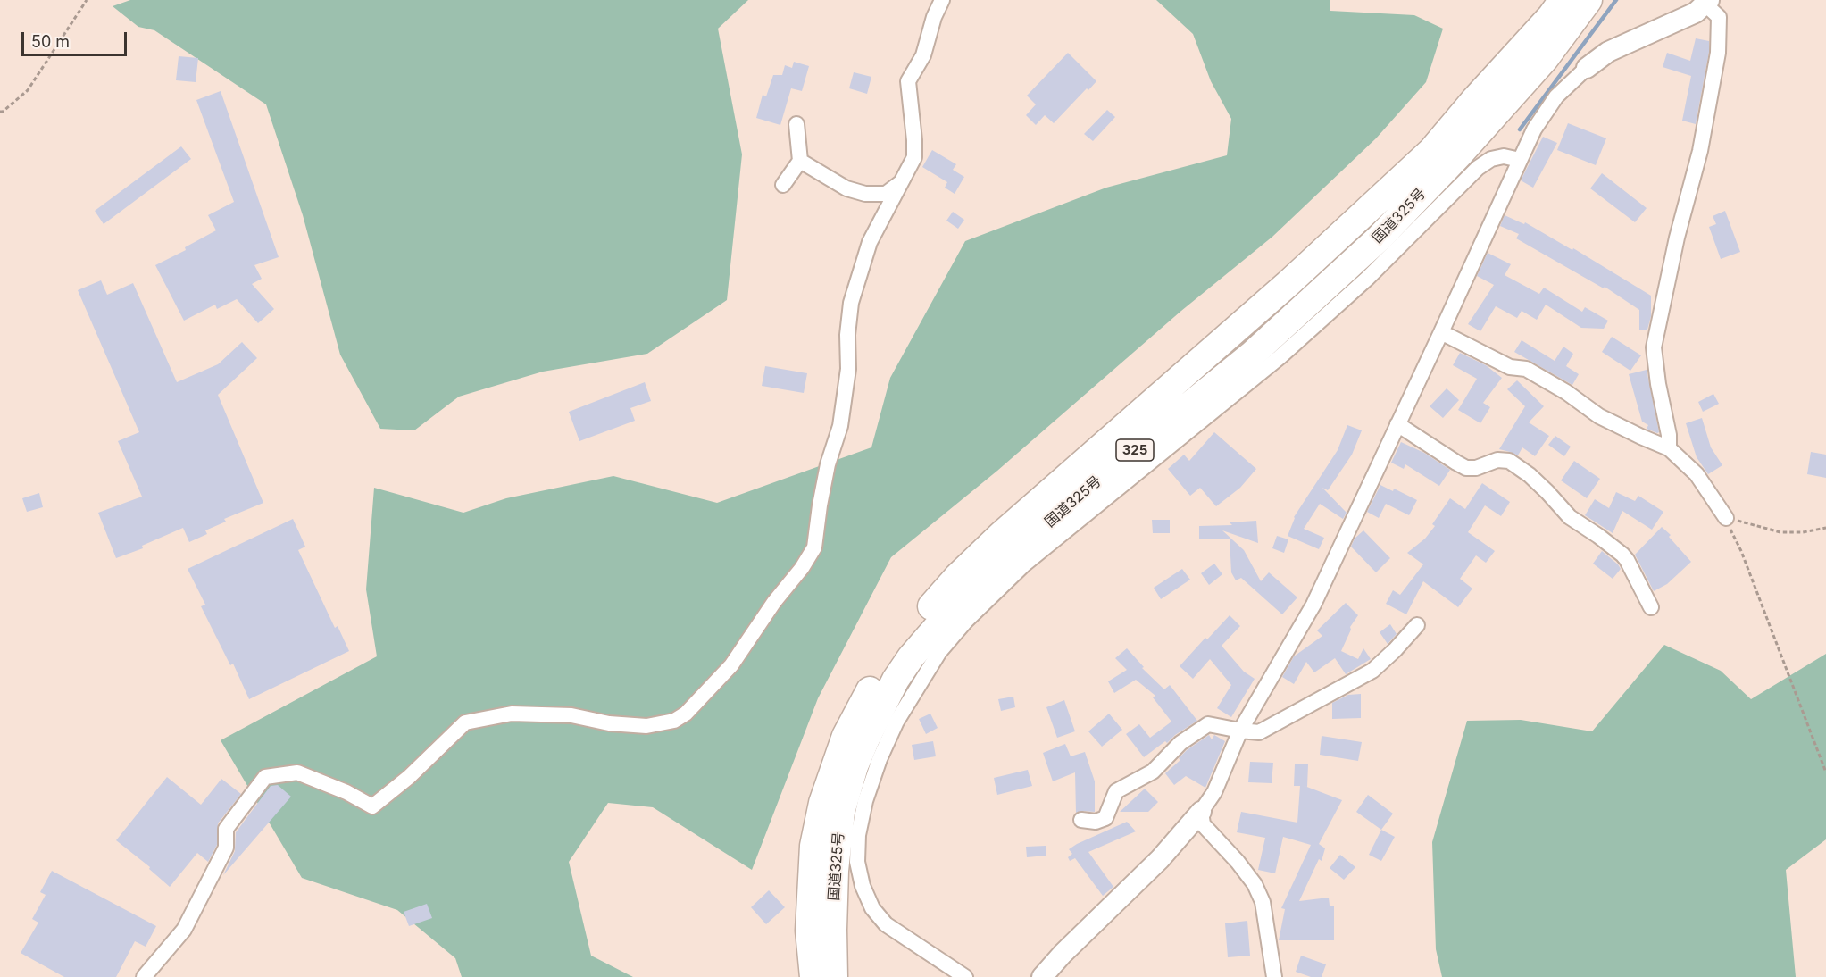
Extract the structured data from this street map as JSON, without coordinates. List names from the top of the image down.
{
  "streets": {
    "highway": ["国道325号", "325"]
  },
  "scale_bar": "50 m"
}
